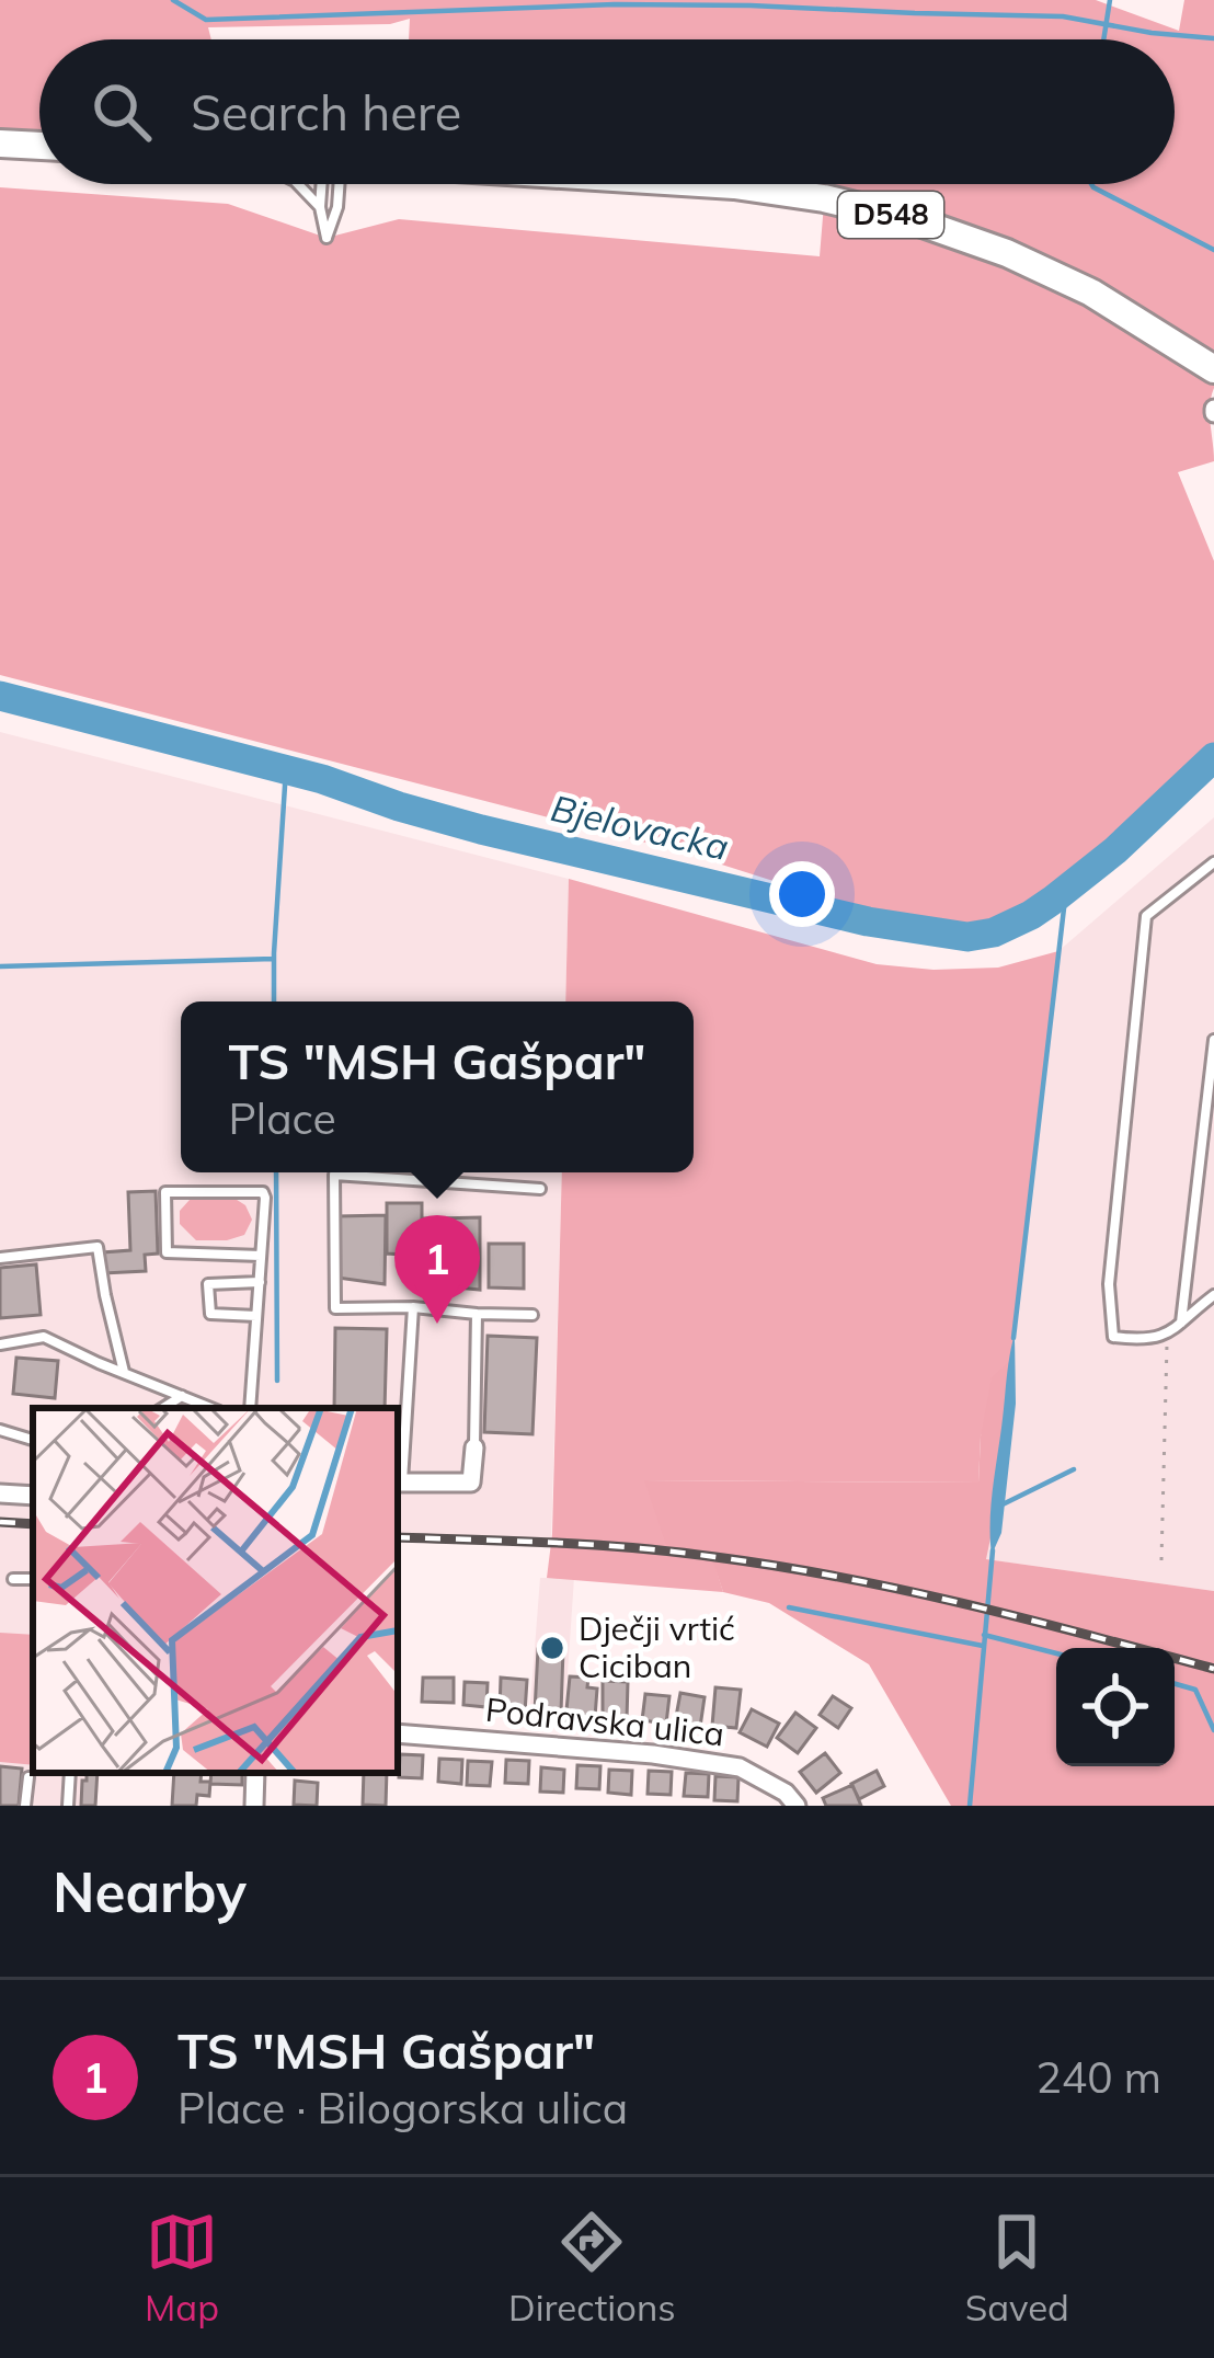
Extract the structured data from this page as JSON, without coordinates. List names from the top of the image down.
{
  "streets": {
    "main road": ["D548"],
    "street": ["Podravska ulica"]
  },
  "water": ["Bjelovacka"],
  "places": ["Dječji vrtić Ciciban"],
  "page": {
    "search": "Search here",
    "popup": ["TS \"MSH Gašpar\"", "Place"],
    "pins": "1",
    "heading": "Nearby",
    "list": [
      {
        "mark": "1",
        "name": "TS \"MSH Gašpar\"",
        "note": "Place · Bilogorska ulica",
        "value": "240 m"
      }
    ],
    "nav": ["Map", "Directions", "Saved"]
  }
}
